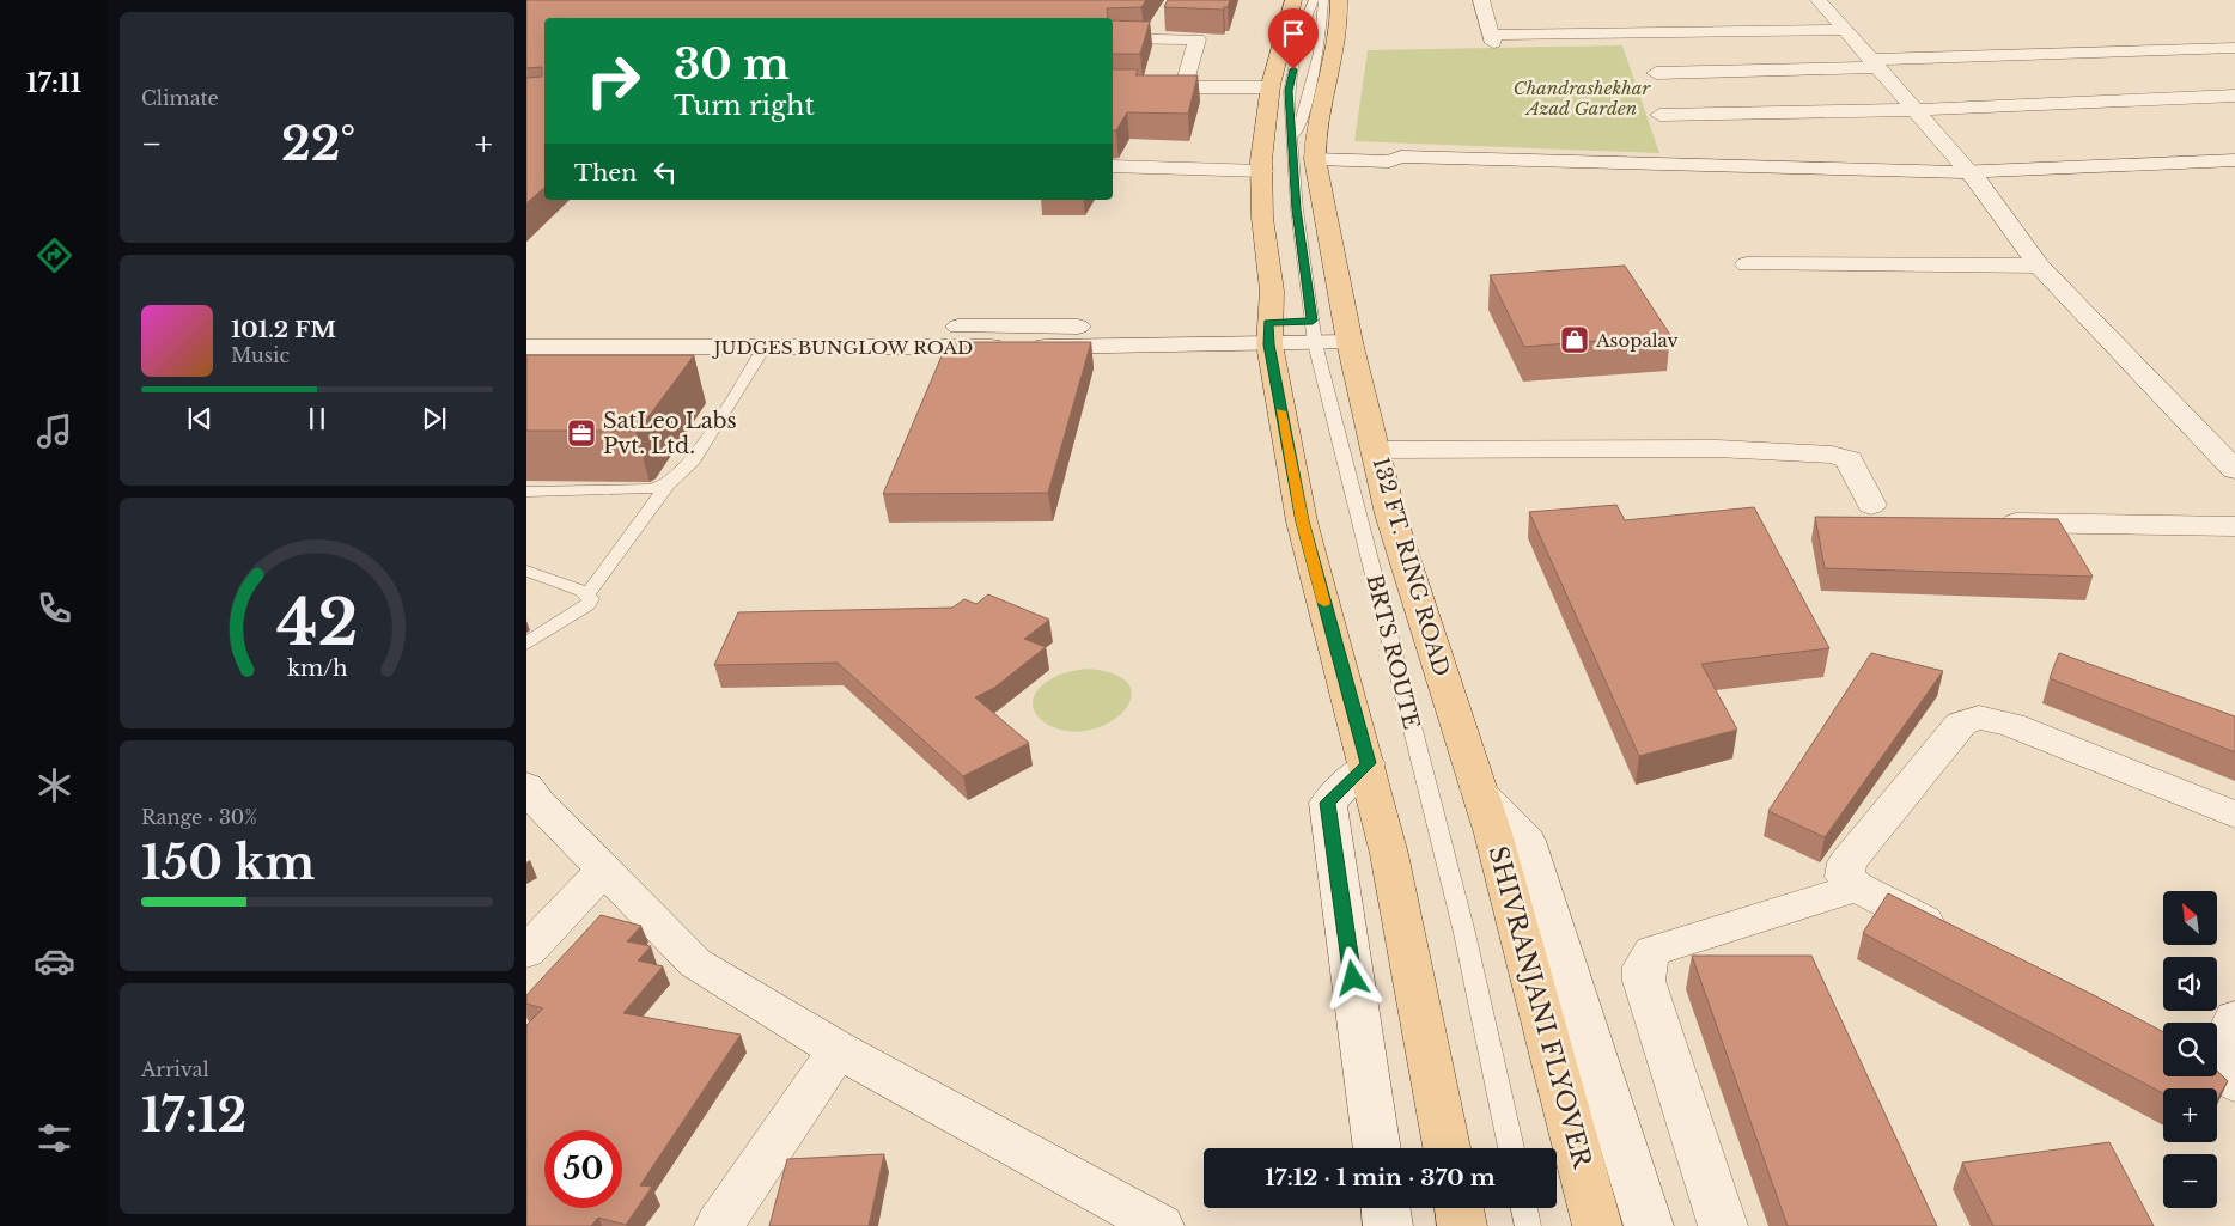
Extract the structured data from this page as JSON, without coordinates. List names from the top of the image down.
{
  "streets": {
    "main road": ["132 FT. RING ROAD", "SHIVRANJANI FLYOVER"],
    "street": ["JUDGES BUNGLOW ROAD"],
    "lane": ["BRTS ROUTE"]
  },
  "crossings": [
    ["132 FT. RING ROAD", "SHIVRANJANI FLYOVER"]
  ],
  "parks": ["Chandrashekhar Azad Garden"],
  "places": {
    "shop": ["Asopalav"],
    "office": ["SatLeo Labs Pvt. Ltd."]
  },
  "north": "top left",
  "page": {
    "tabs": "17:11",
    "tile": [
      "Climate",
      ["Range · 30%", "150 km"],
      ["Arrival", "17:12"]
    ],
    "turn": ["30 m", "Turn right"],
    "heat": ["−", "22°", "+"],
    "then": "Then",
    "song": ["101.2 FM", "Music"],
    "map_buttons": ["+", "−"],
    "limit": "50",
    "trip": "17:12 · 1 min · 370 m",
    "gauge": ["42", "km/h"]
  }
}
